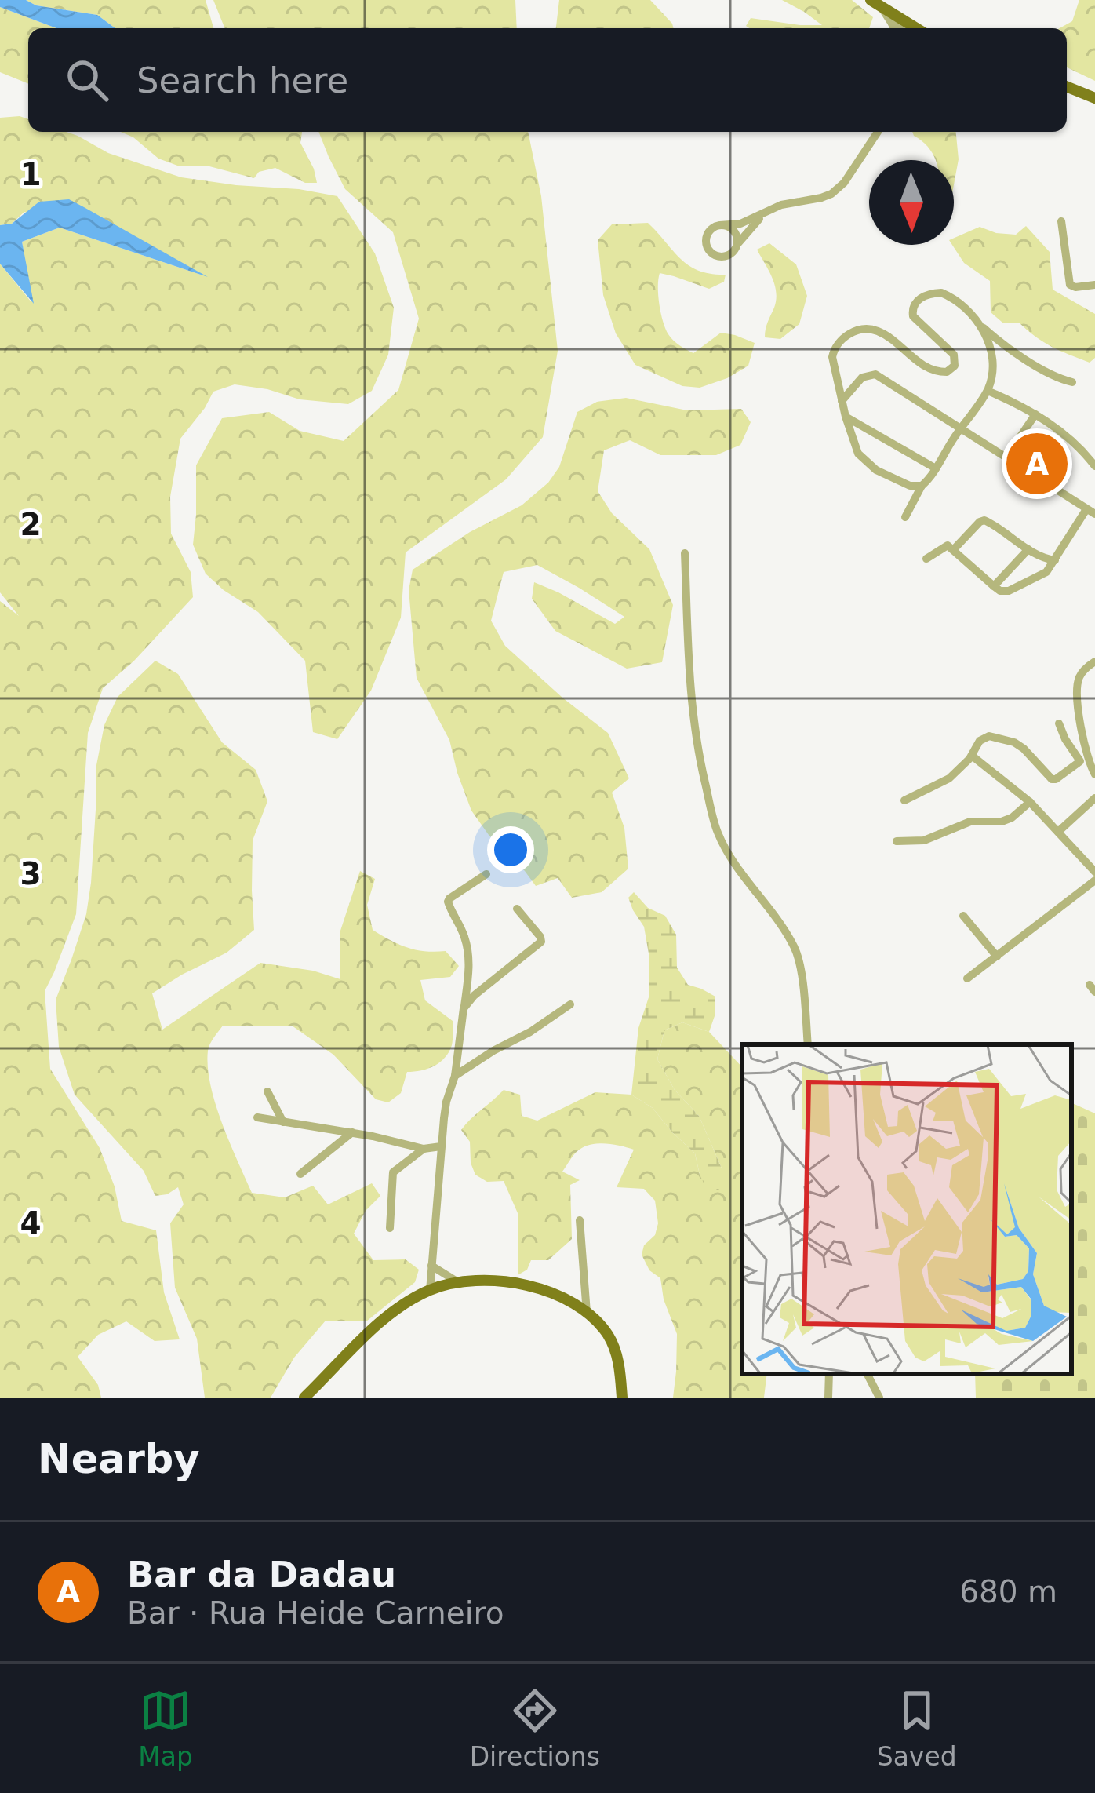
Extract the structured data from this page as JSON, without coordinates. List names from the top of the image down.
{
  "north": "bottom",
  "page": {
    "search": "Search here",
    "pins": "A",
    "heading": "Nearby",
    "list": [
      {
        "mark": "A",
        "name": "Bar da Dadau",
        "note": "Bar · Rua Heide Carneiro",
        "value": "680 m"
      }
    ],
    "nav": ["Map", "Directions", "Saved"]
  },
  "grid": {
    "rows": [
      "1",
      "2",
      "3",
      "4"
    ]
  }
}
